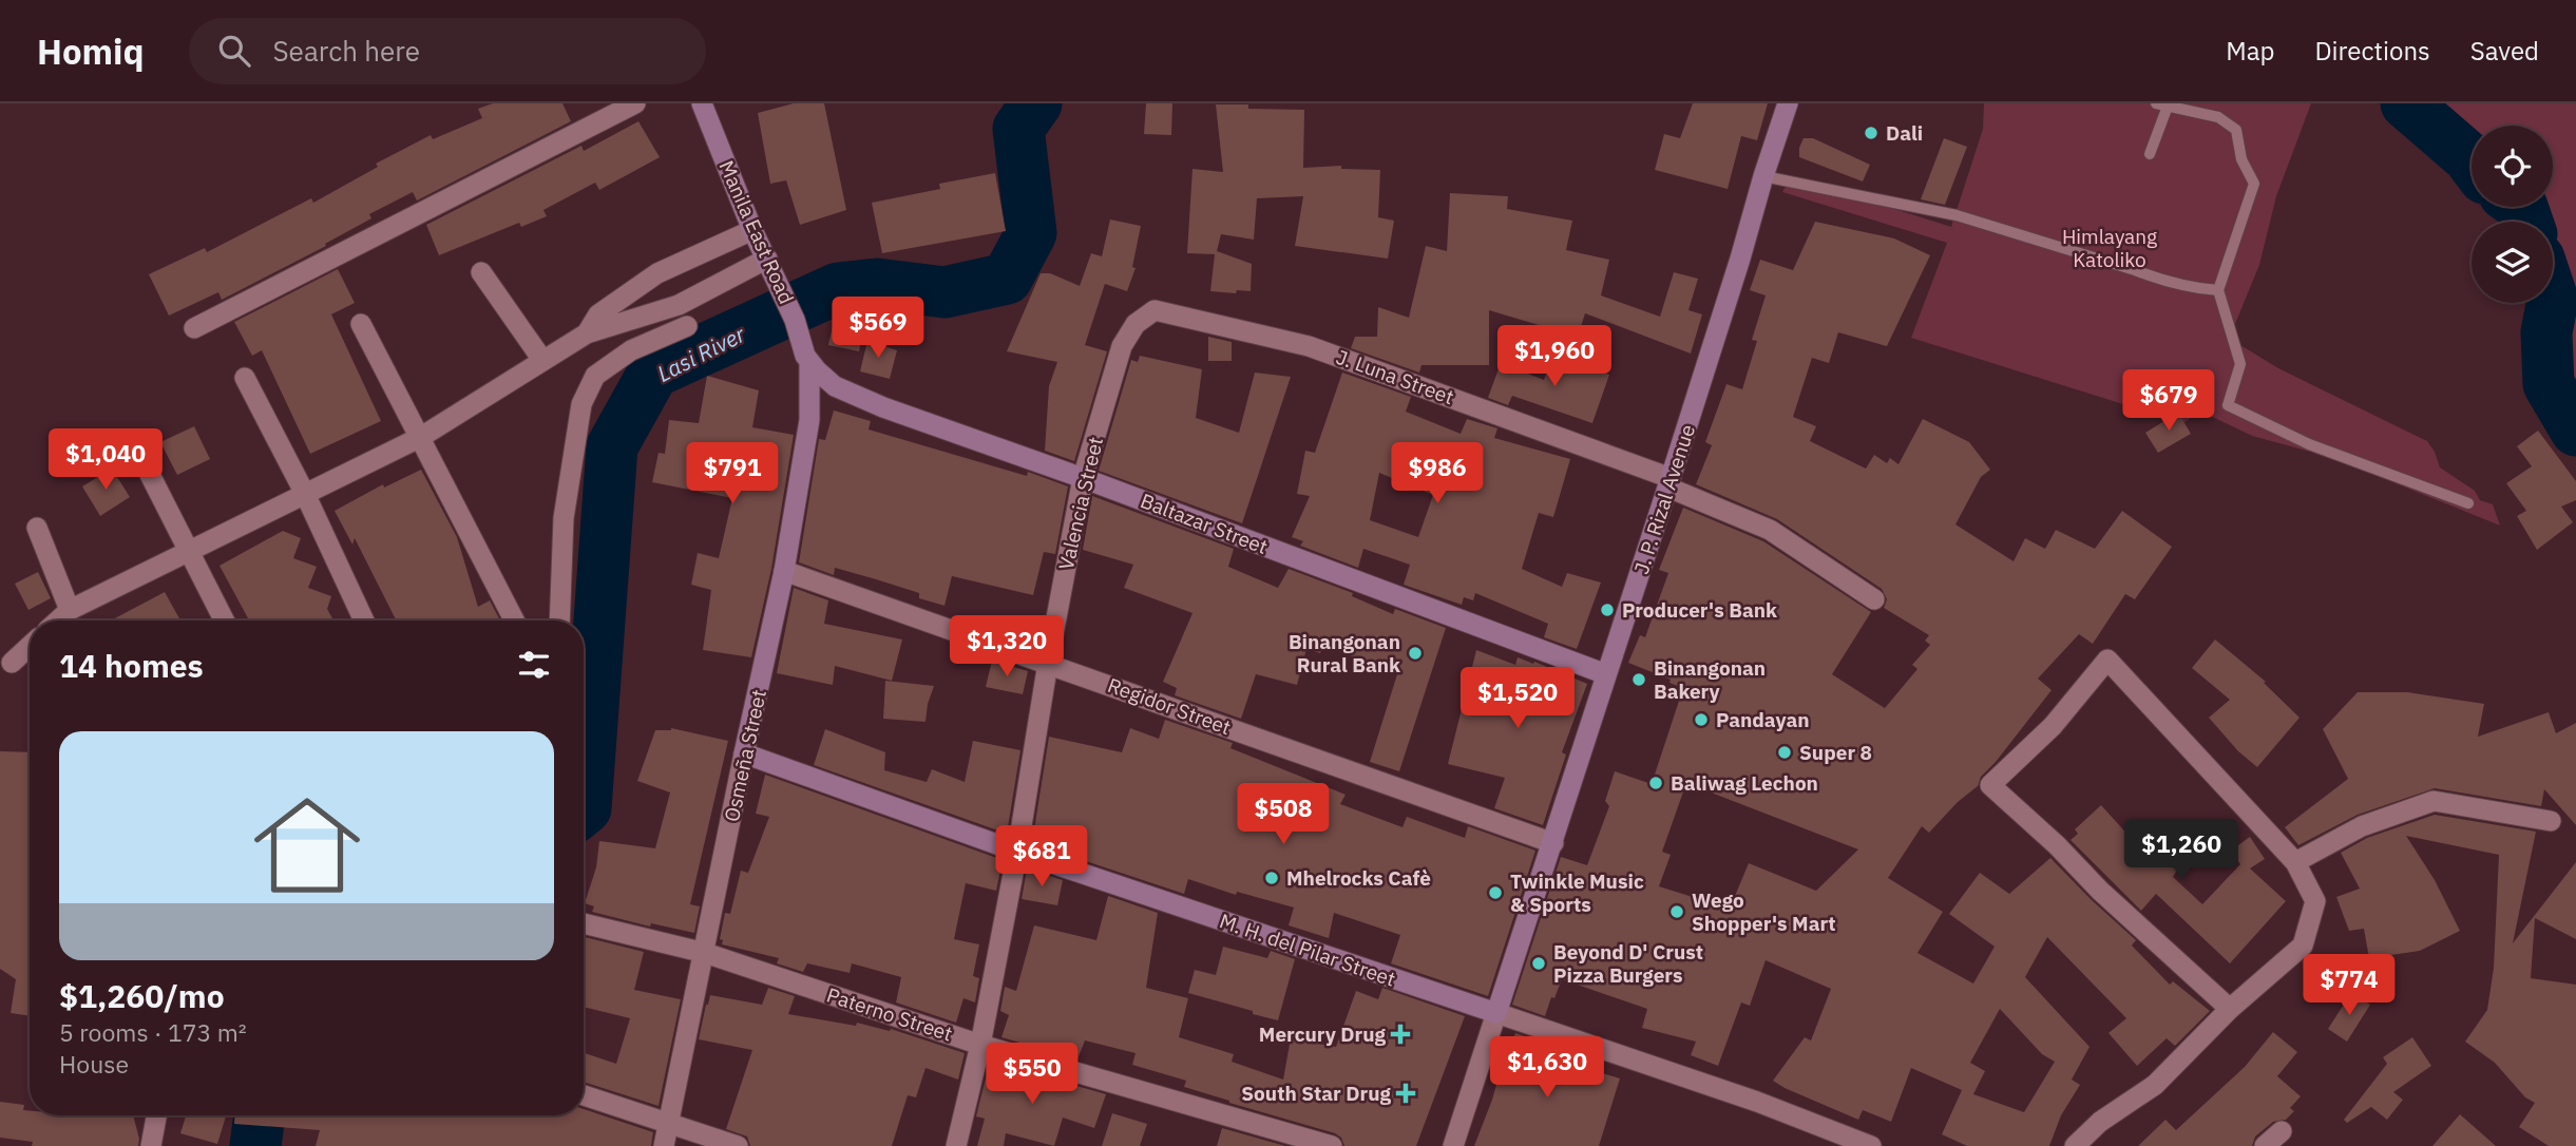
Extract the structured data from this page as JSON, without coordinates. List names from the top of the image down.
{
  "streets": {
    "main road": [
      "Manila East Road",
      "J. P. Rizal Avenue",
      "Baltazar Street",
      "Osmeña Street",
      "M. H. del Pilar Street"
    ],
    "street": [
      "J. Luna Street",
      "Valencia Street",
      "Regidor Street",
      "Paterno Street"
    ]
  },
  "crossings": [
    ["Manila East Road", "Baltazar Street"],
    ["Manila East Road", "Osmeña Street"],
    ["J. Luna Street", "J. P. Rizal Avenue"],
    ["J. Luna Street", "Valencia Street"],
    ["J. P. Rizal Avenue", "Baltazar Street"],
    ["J. P. Rizal Avenue", "Regidor Street"],
    ["J. P. Rizal Avenue", "M. H. del Pilar Street"],
    ["Valencia Street", "Baltazar Street"],
    ["Valencia Street", "Regidor Street"],
    ["Valencia Street", "M. H. del Pilar Street"],
    ["Valencia Street", "Paterno Street"],
    ["Baltazar Street", "Osmeña Street"],
    ["Regidor Street", "Osmeña Street"],
    ["Osmeña Street", "M. H. del Pilar Street"],
    ["Osmeña Street", "Paterno Street"]
  ],
  "water": ["Lasi River"],
  "parks": ["Himlayang Katoliko"],
  "places": {
    "other": [
      "Dali",
      "Producer's Bank",
      "Binangonan Rural Bank",
      "Binangonan Bakery",
      "Pandayan",
      "Super 8",
      "Baliwag Lechon",
      "Mhelrocks Cafè",
      "Twinkle Music & Sports",
      "Wego Shopper's Mart",
      "Beyond D' Crust Pizza Burgers"
    ],
    "health": ["Mercury Drug", "South Star Drug"]
  },
  "page": {
    "header": "Homiq",
    "search": "Search here",
    "nav": ["Map", "Directions", "Saved"],
    "price": [
      "$569",
      "$1,960",
      "$679",
      "$1,040",
      "$791",
      "$986",
      "$1,320",
      "$1,520",
      "$508",
      "$1,260",
      "$681",
      "$774",
      "$1,630",
      "$550"
    ],
    "heading": "14 homes",
    "list": [
      {
        "name": "$1,260/mo",
        "note": "5 rooms · 173 m² · House"
      }
    ]
  }
}
